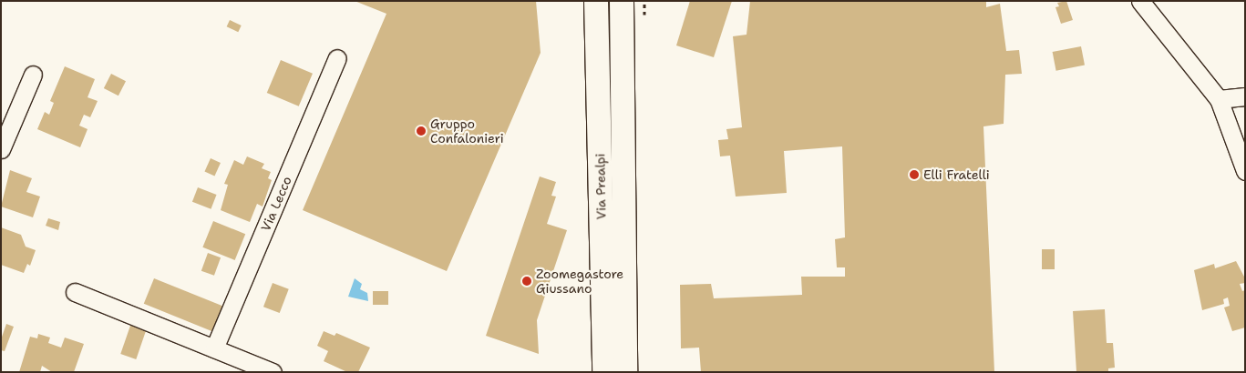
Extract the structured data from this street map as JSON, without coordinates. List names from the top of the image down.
{
  "streets": {
    "main road": ["Via Prealpi"],
    "street": ["Via Lecco"]
  },
  "places": ["Gruppo Confalonieri", "Elli Fratelli", "Zoomegastore Giussano"]
}
